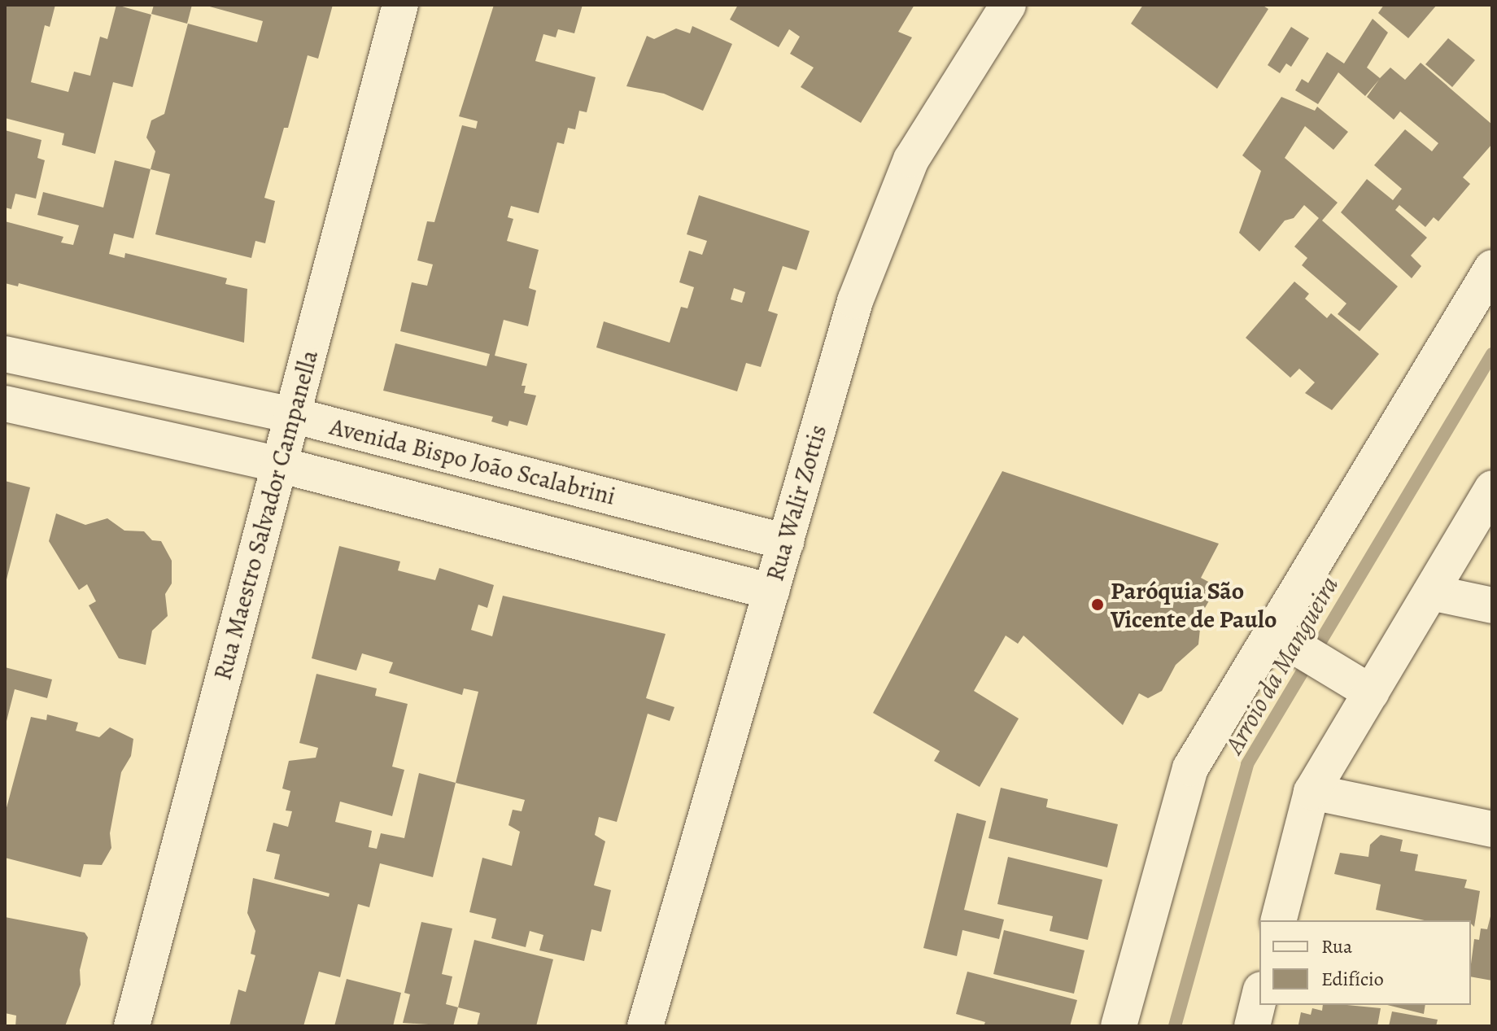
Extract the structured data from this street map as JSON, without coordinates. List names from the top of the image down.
{
  "streets": {
    "street": ["Avenida Bispo João Scalabrini", "Rua Walir Zottis", "Rua Maestro Salvador Campanella"]
  },
  "crossings": [
    ["Avenida Bispo João Scalabrini", "Rua Walir Zottis"],
    ["Avenida Bispo João Scalabrini", "Rua Maestro Salvador Campanella"]
  ],
  "water": ["Arroio da Mangueira"],
  "places": ["Paróquia São Vicente de Paulo"],
  "legend": ["Rua", "Edifício"]
}
